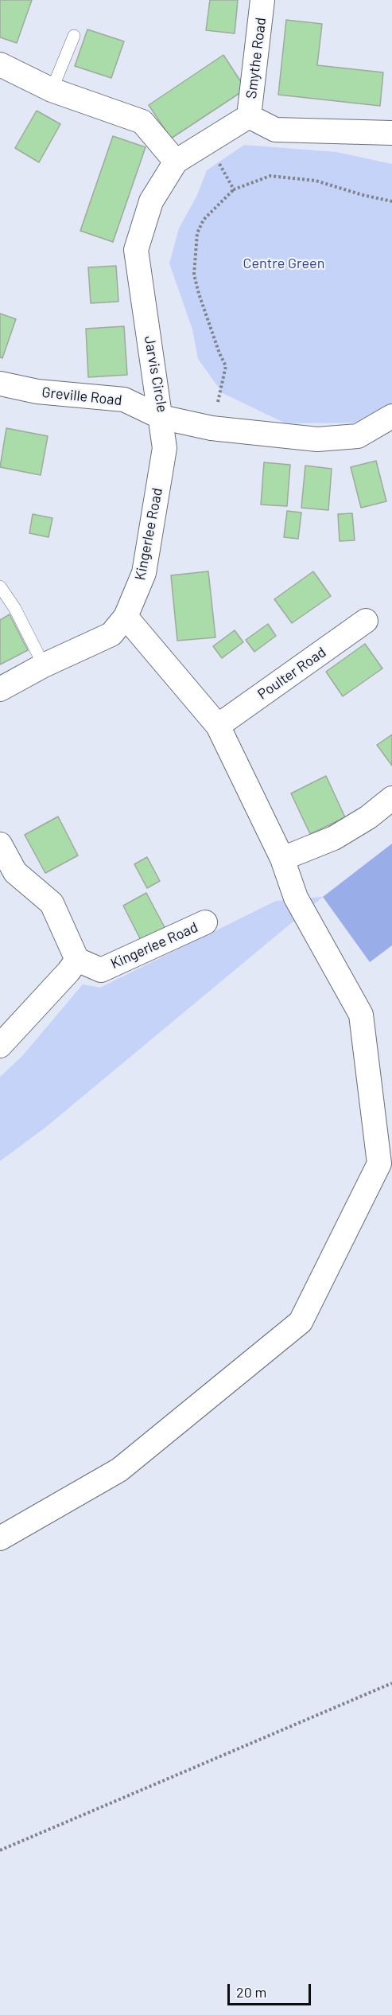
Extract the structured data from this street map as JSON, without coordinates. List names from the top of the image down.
{
  "streets": {
    "street": [
      "Smythe Road",
      "Jarvis Circle",
      "Greville Road",
      "Kingerlee Road",
      "Poulter Road"
    ]
  },
  "crossings": [
    ["Smythe Road", "Jarvis Circle"],
    ["Jarvis Circle", "Greville Road"],
    ["Jarvis Circle", "Kingerlee Road"],
    ["Greville Road", "Kingerlee Road"]
  ],
  "parks": ["Centre Green"],
  "scale_bar": "20 m"
}
